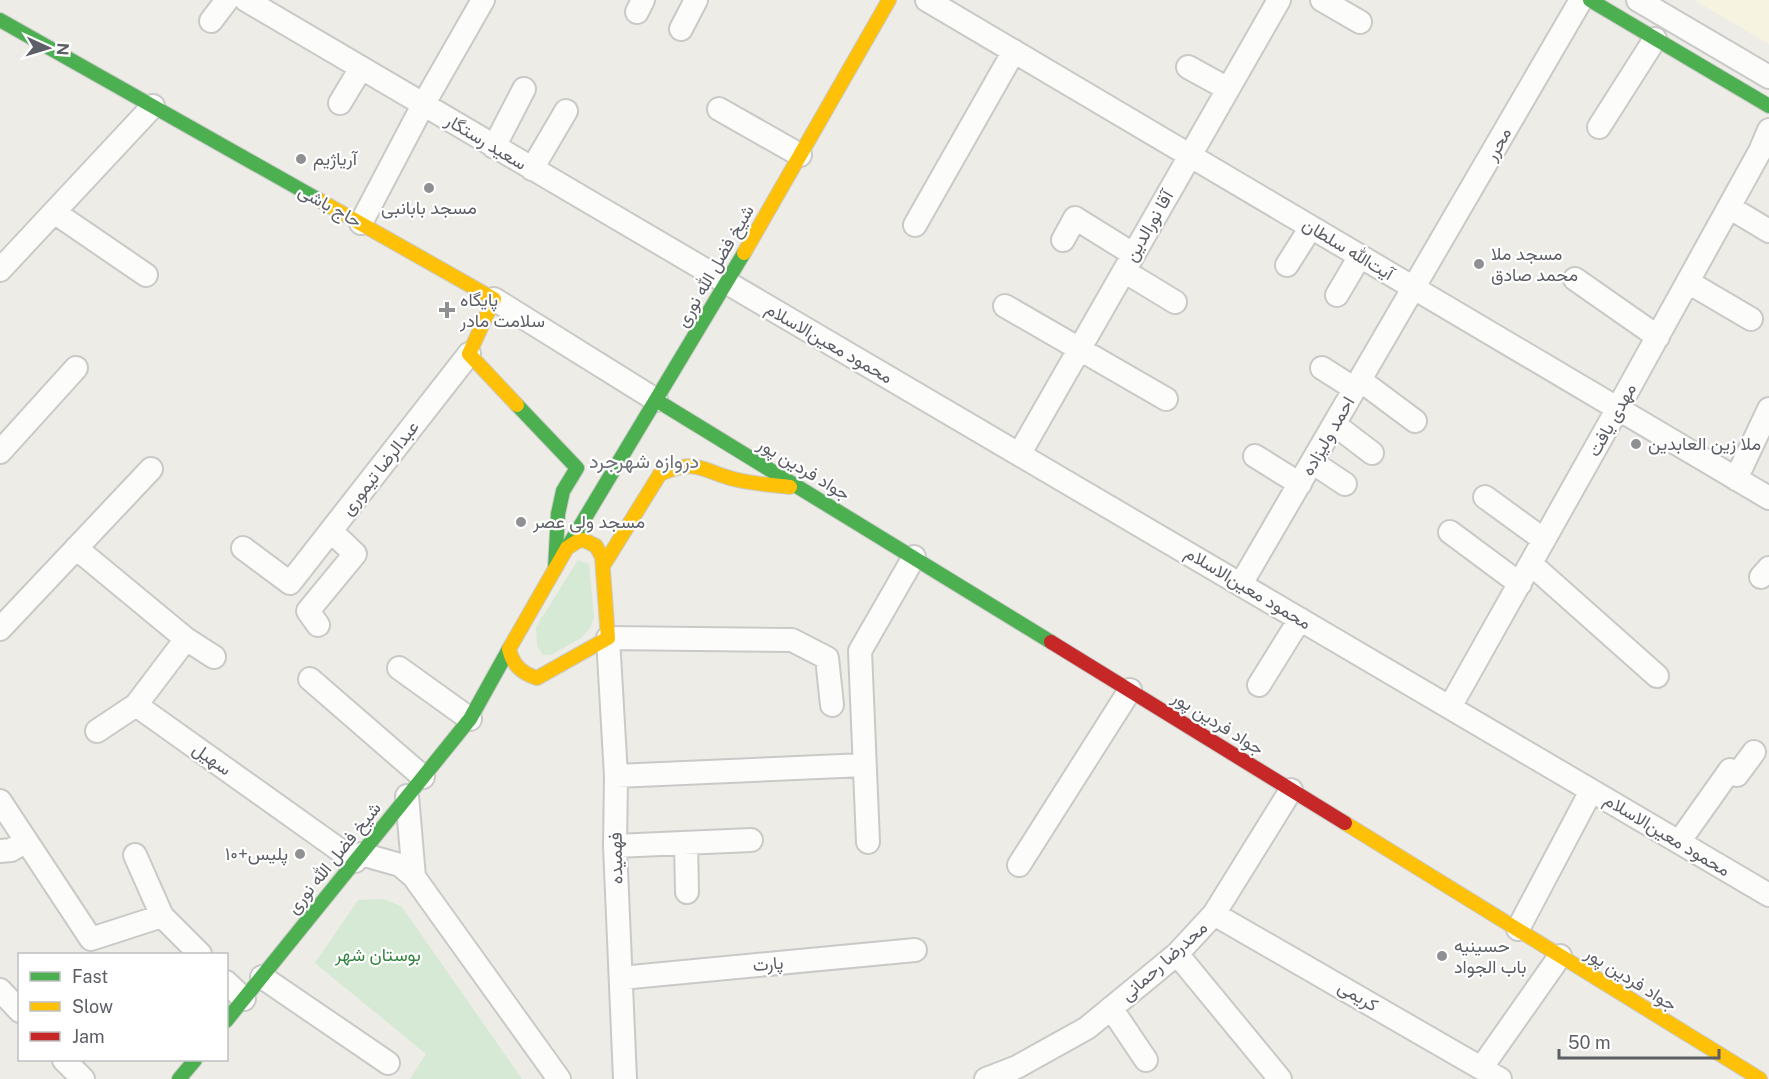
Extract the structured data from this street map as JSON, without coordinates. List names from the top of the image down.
{
  "streets": {
    "street": [
      "سعید رستگار",
      "محرر",
      "حاج باشی",
      "آقا نورالدین",
      "آیت‌الله سلطان",
      "شیخ فضل الله نوری",
      "محمود معین‌الاسلام",
      "مهدی یافت",
      "احمد ولیزاده",
      "عبدالرضا تیموری",
      "جواد فردین پور",
      "سهیل",
      "فهمیده",
      "محدرضا رحمانی",
      "پارت",
      "کریمی"
    ]
  },
  "crossings": [
    ["سعید رستگار", "شیخ فضل الله نوری"],
    ["سعید رستگار", "محمود معین‌الاسلام"],
    ["محرر", "آیت‌الله سلطان"],
    ["محرر", "احمد ولیزاده"],
    ["حاج باشی", "شیخ فضل الله نوری"],
    ["حاج باشی", "عبدالرضا تیموری"],
    ["حاج باشی", "جواد فردین پور"],
    ["آقا نورالدین", "آیت‌الله سلطان"],
    ["آقا نورالدین", "محمود معین‌الاسلام"],
    ["آیت‌الله سلطان", "مهدی یافت"],
    ["آیت‌الله سلطان", "احمد ولیزاده"],
    ["شیخ فضل الله نوری", "محمود معین‌الاسلام"],
    ["شیخ فضل الله نوری", "جواد فردین پور"],
    ["شیخ فضل الله نوری", "سهیل"],
    ["محمود معین‌الاسلام", "مهدی یافت"],
    ["محمود معین‌الاسلام", "احمد ولیزاده"],
    ["جواد فردین پور", "محدرضا رحمانی"],
    ["فهمیده", "پارت"],
    ["محدرضا رحمانی", "کریمی"]
  ],
  "districts": ["دروازه شهرجرد"],
  "parks": ["بوستان شهر"],
  "places": {
    "other": [
      "آریاژیم",
      "مسجد بابانبی",
      "مسجد ملا محمد صادق",
      "ملا زین العابدین",
      "مسجد ولی عصر",
      "پلیس+۱۰",
      "حسینیه باب الجواد"
    ],
    "health": ["پایگاه سلامت مادر"]
  },
  "legend": ["Fast", "Slow", "Jam"],
  "scale_bar": "50 m",
  "north": "right"
}
